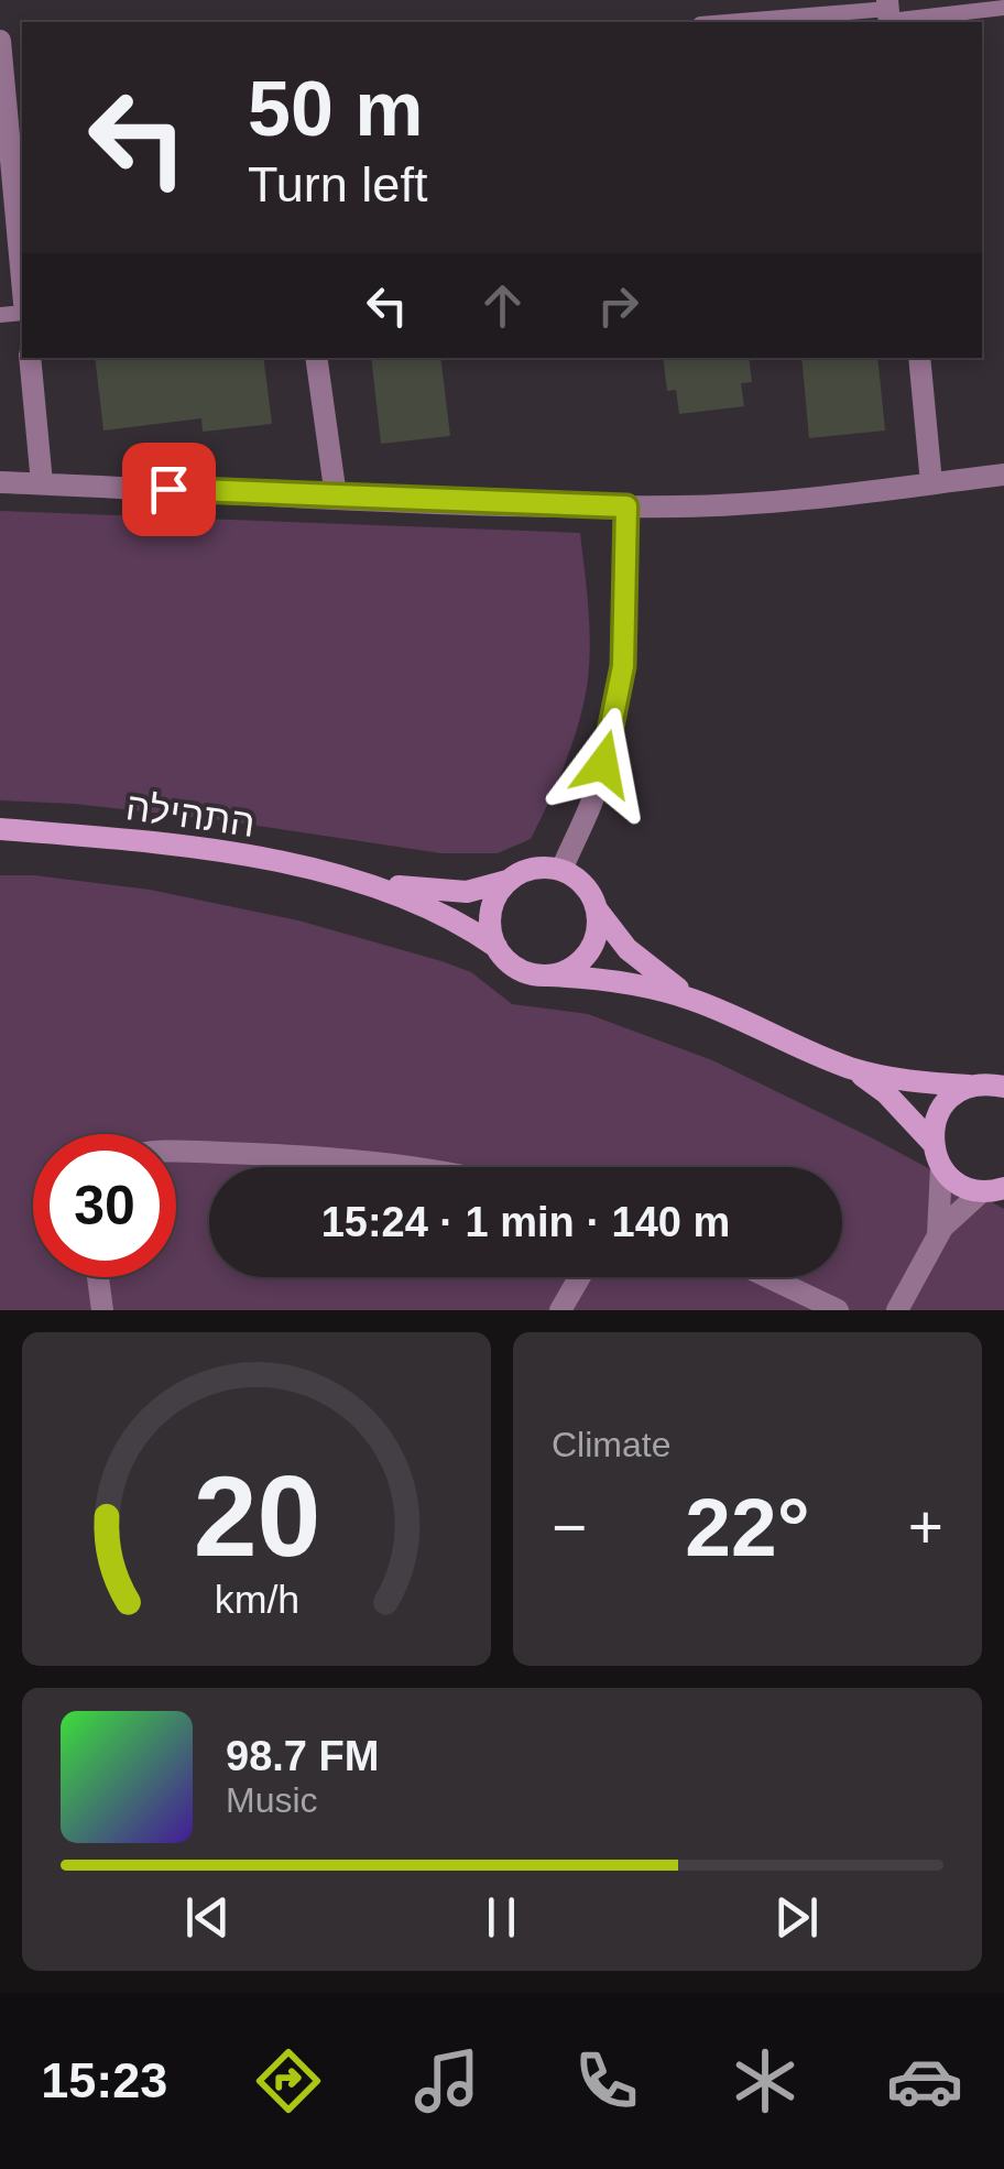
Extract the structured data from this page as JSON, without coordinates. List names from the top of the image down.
{
  "streets": {
    "street": ["התהילה"]
  },
  "page": {
    "turn": ["50 m", "Turn left"],
    "limit": "30",
    "trip": "15:24 · 1 min · 140 m",
    "tile": "Climate",
    "heat": ["−", "22°", "+"],
    "song": ["98.7 FM", "Music"],
    "tabs": "15:23",
    "gauge": ["20", "km/h"]
  }
}
